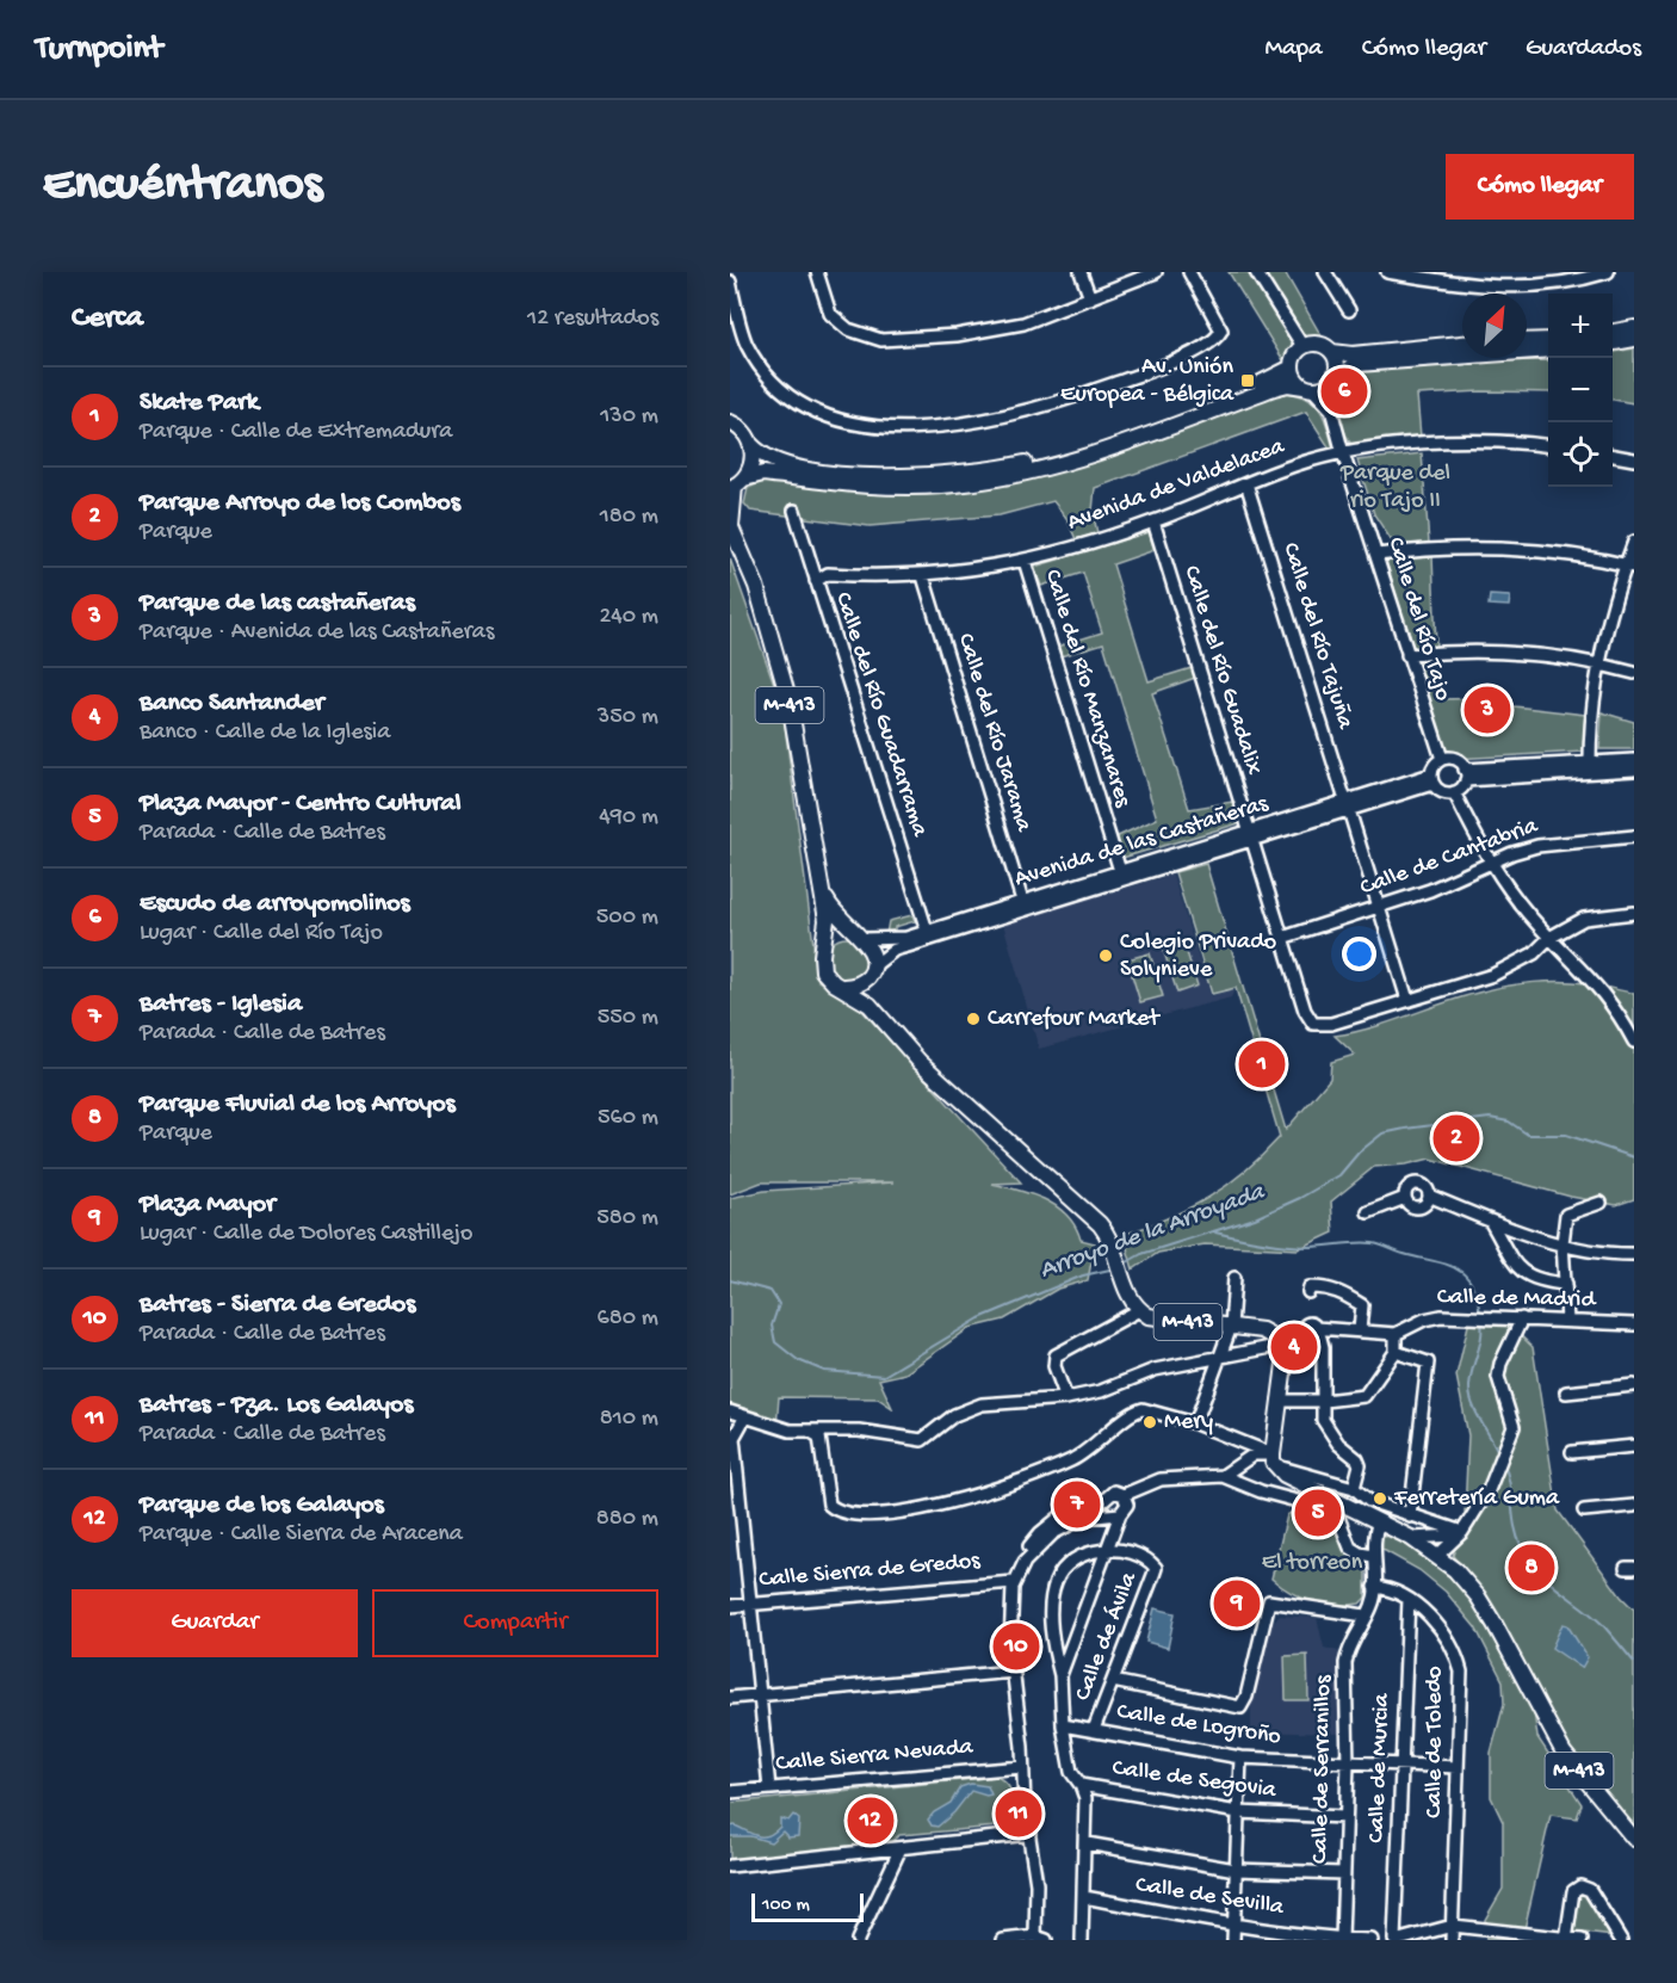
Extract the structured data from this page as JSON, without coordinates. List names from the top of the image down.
{
  "streets": {
    "main road": ["M-413"],
    "street": [
      "Avenida de Valdelacea",
      "Calle del Río Tajo",
      "Calle del Río Tajuña",
      "Calle del Río Guadalix",
      "Calle del Río Manzanares",
      "Calle del Río Guadarrama",
      "Calle del Río Jarama",
      "Avenida de las Castañeras",
      "Calle de Cantabria",
      "Calle de Madrid",
      "Calle Sierra de Gredos",
      "Calle de Ávila",
      "Calle de Logroño",
      "Calle de Toledo",
      "Calle Sierra Nevada",
      "Calle de Murcia",
      "Calle de Serranillos",
      "Calle de Segovia",
      "Calle de Sevilla"
    ]
  },
  "crossings": [
    ["Avenida de Valdelacea", "Calle del Río Tajo"],
    ["Avenida de Valdelacea", "Calle del Río Tajuña"],
    ["Avenida de Valdelacea", "Calle del Río Guadalix"],
    ["Avenida de Valdelacea", "Calle del Río Manzanares"],
    ["Avenida de Valdelacea", "Calle del Río Guadarrama"],
    ["Avenida de Valdelacea", "Calle del Río Jarama"],
    ["Calle del Río Tajo", "Avenida de las Castañeras"],
    ["Calle del Río Tajuña", "Calle del Río Guadalix"],
    ["Calle del Río Tajuña", "Avenida de las Castañeras"],
    ["Calle del Río Tajuña", "Calle de Cantabria"],
    ["Calle del Río Guadalix", "Avenida de las Castañeras"],
    ["Calle del Río Guadalix", "Calle de Cantabria"],
    ["Calle del Río Manzanares", "Avenida de las Castañeras"],
    ["M-413", "Avenida de las Castañeras"],
    ["M-413", "Calle de Serranillos"],
    ["Calle del Río Guadarrama", "Avenida de las Castañeras"],
    ["Calle del Río Jarama", "Avenida de las Castañeras"],
    ["Calle de Ávila", "Calle de Logroño"],
    ["Calle de Logroño", "Calle de Toledo"],
    ["Calle de Logroño", "Calle de Murcia"],
    ["Calle de Logroño", "Calle de Serranillos"],
    ["Calle de Toledo", "Calle de Murcia"],
    ["Calle de Toledo", "Calle de Serranillos"],
    ["Calle de Serranillos", "Calle de Segovia"],
    ["Calle de Serranillos", "Calle de Sevilla"]
  ],
  "water": ["Arroyo de la Arroyada"],
  "parks": ["Parque del rio Tajo II", "El torreon"],
  "places": {
    "transit": ["Av. Unión Europea - Bélgica"],
    "other": [
      "Colegio Privado Solynieve",
      "Carrefour Market",
      "Mery",
      "Ferretería Guma"
    ]
  },
  "scale_bar": "100 m",
  "north": "top right",
  "page": {
    "header": "Turnpoint",
    "nav": ["Mapa", "Cómo llegar", "Guardados"],
    "buttons": [
      "Cómo llegar",
      ["Guardar", "Compartir"]
    ],
    "title": "Encuéntranos",
    "heading": ["Cerca", "12 resultados"],
    "map_buttons": ["+", "−"],
    "list": [
      {
        "mark": "1",
        "name": "Skate Park",
        "note": "Parque · Calle de Extremadura",
        "value": "130 m"
      },
      {
        "mark": "2",
        "name": "Parque Arroyo de los Combos",
        "note": "Parque",
        "value": "180 m"
      },
      {
        "mark": "3",
        "name": "Parque de las castañeras",
        "note": "Parque · Avenida de las Castañeras",
        "value": "240 m"
      },
      {
        "mark": "4",
        "name": "Banco Santander",
        "note": "Banco · Calle de la Iglesia",
        "value": "350 m"
      },
      {
        "mark": "5",
        "name": "Plaza Mayor - Centro Cultural",
        "note": "Parada · Calle de Batres",
        "value": "490 m"
      },
      {
        "mark": "6",
        "name": "Escudo de arroyomolinos",
        "note": "Lugar · Calle del Río Tajo",
        "value": "500 m"
      },
      {
        "mark": "7",
        "name": "Batres - Iglesia",
        "note": "Parada · Calle de Batres",
        "value": "550 m"
      },
      {
        "mark": "8",
        "name": "Parque Fluvial de los Arroyos",
        "note": "Parque",
        "value": "560 m"
      },
      {
        "mark": "9",
        "name": "Plaza Mayor",
        "note": "Lugar · Calle de Dolores Castillejo",
        "value": "580 m"
      },
      {
        "mark": "10",
        "name": "Batres - Sierra de Gredos",
        "note": "Parada · Calle de Batres",
        "value": "680 m"
      },
      {
        "mark": "11",
        "name": "Batres - Pza. Los Galayos",
        "note": "Parada · Calle de Batres",
        "value": "810 m"
      },
      {
        "mark": "12",
        "name": "Parque de los Galayos",
        "note": "Parque · Calle Sierra de Aracena",
        "value": "880 m"
      }
    ],
    "pins": [
      "6",
      "3",
      "1",
      "2",
      "4",
      "7",
      "5",
      "8",
      "9",
      "10",
      "11",
      "12"
    ],
    "scale": "100 m"
  }
}
